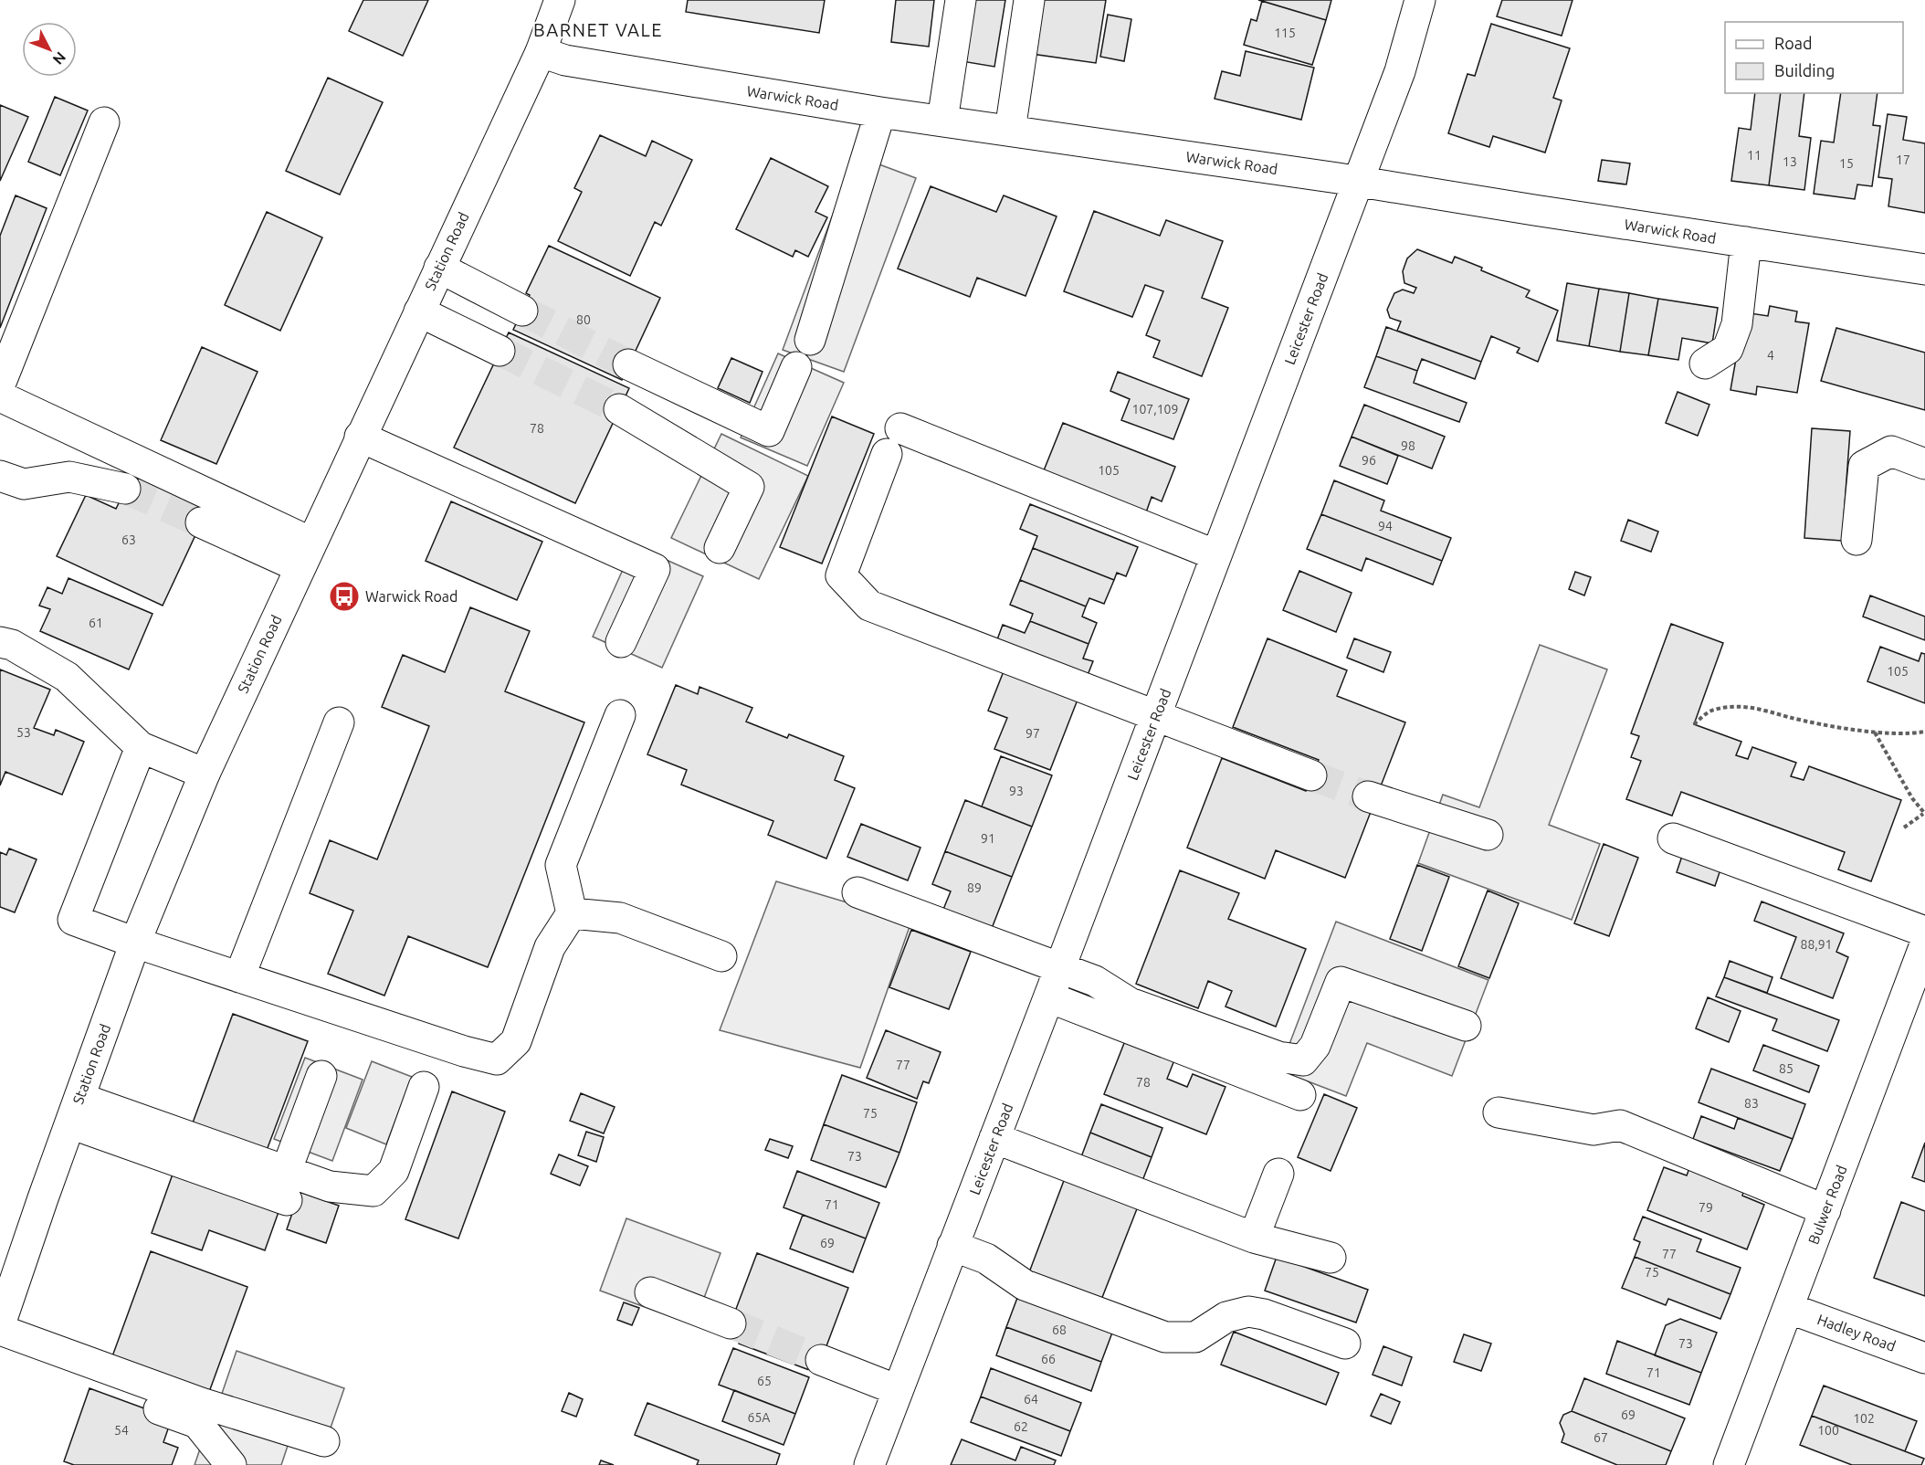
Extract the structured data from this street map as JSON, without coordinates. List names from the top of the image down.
{
  "streets": {
    "street": [
      "Warwick Road",
      "Station Road",
      "Leicester Road",
      "Bulwer Road",
      "Hadley Road"
    ]
  },
  "crossings": [
    ["Warwick Road", "Station Road"],
    ["Warwick Road", "Leicester Road"],
    ["Bulwer Road", "Hadley Road"]
  ],
  "districts": ["BARNET VALE"],
  "places": {
    "bus stop": ["Warwick Road"]
  },
  "house_numbers": [
    "115",
    "11",
    "17",
    "13",
    "15",
    "80",
    "4",
    "107,109",
    "78",
    "98",
    "96",
    "105",
    "94",
    "63",
    "61",
    "105",
    "53",
    "97",
    "93",
    "91",
    "89",
    "88,91",
    "77",
    "85",
    "78",
    "83",
    "75",
    "73",
    "71",
    "79",
    "69",
    "77",
    "75",
    "68",
    "73",
    "66",
    "71",
    "65",
    "64",
    "69",
    "65A",
    "102",
    "62",
    "54",
    "100",
    "67"
  ],
  "legend": ["Road", "Building"],
  "north": "bottom right"
}
